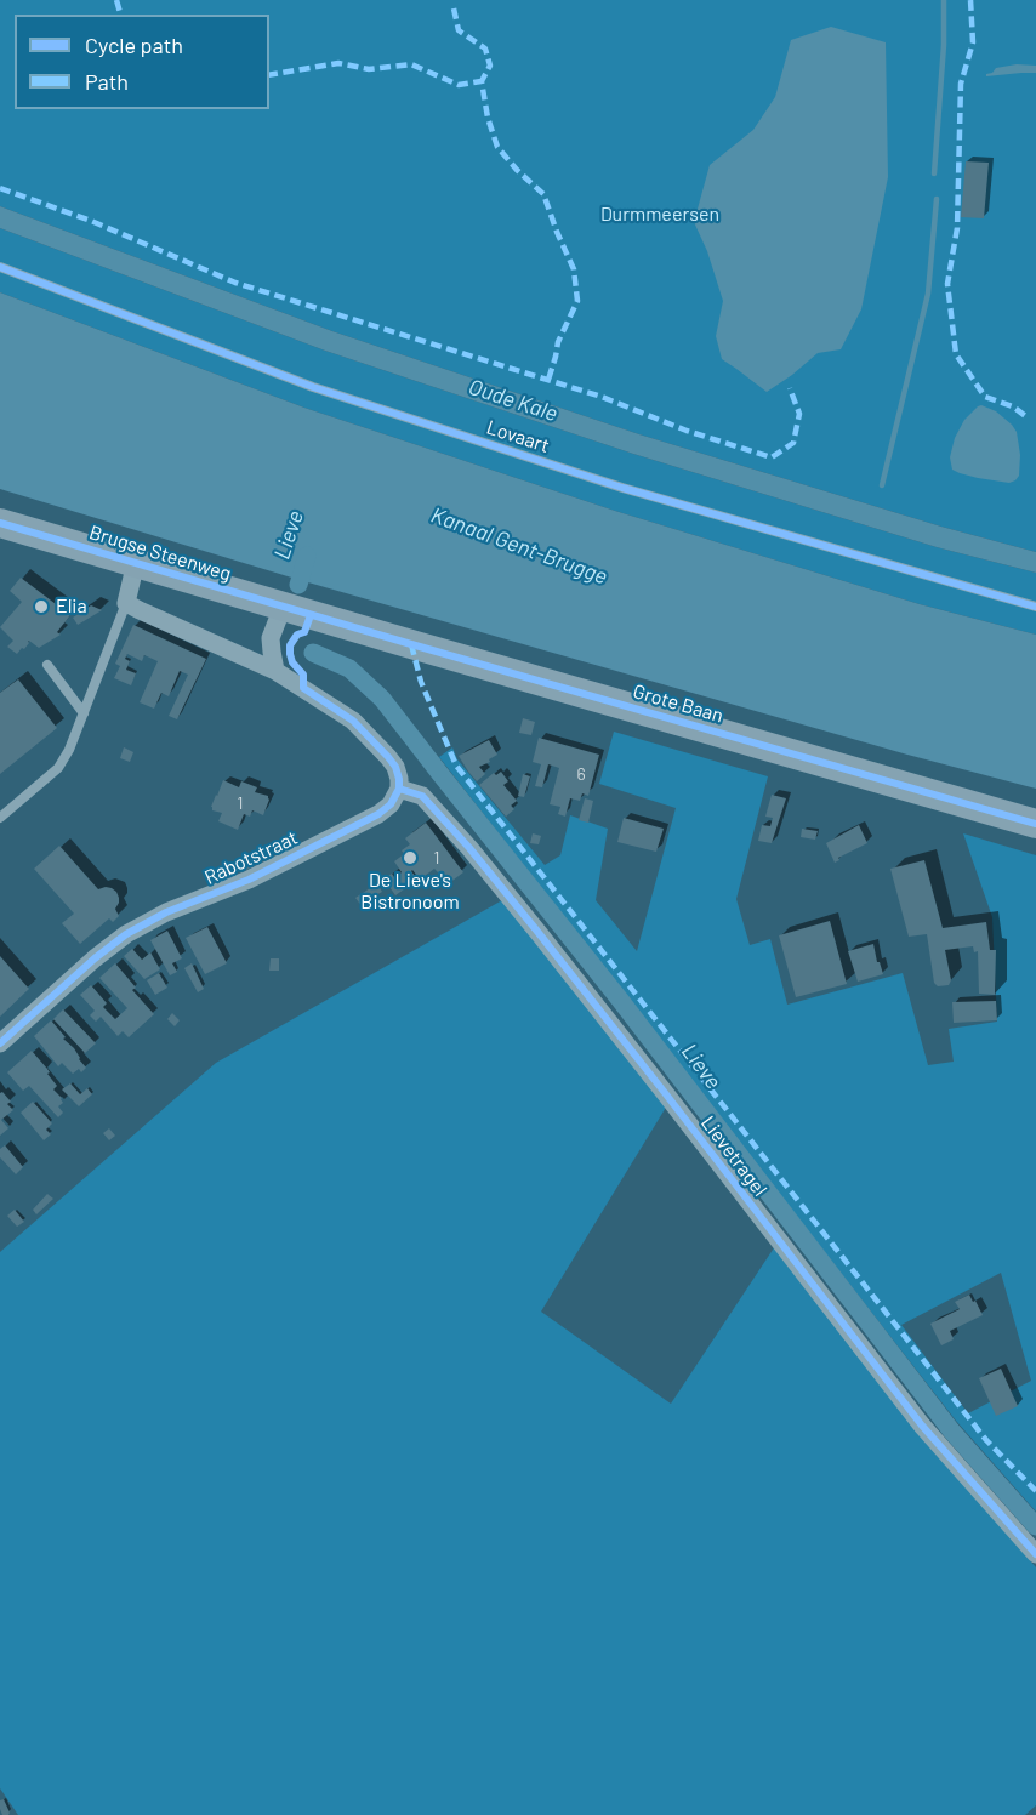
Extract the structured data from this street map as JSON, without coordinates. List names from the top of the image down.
{
  "streets": {
    "main road": ["Brugse Steenweg", "Grote Baan"],
    "street": ["Rabotstraat", "Lievetragel"],
    "lane": ["Lovaart"]
  },
  "crossings": [
    ["Brugse Steenweg", "Grote Baan"],
    ["Rabotstraat", "Lievetragel"]
  ],
  "water": ["Oude Kale", "Lieve", "Kanaal Gent-Brugge"],
  "parks": ["Durmmeersen"],
  "places": ["Elia", "De Lieve's Bistronoom"],
  "house_numbers": ["6", "1", "1"],
  "legend": ["Cycle path", "Path"]
}
